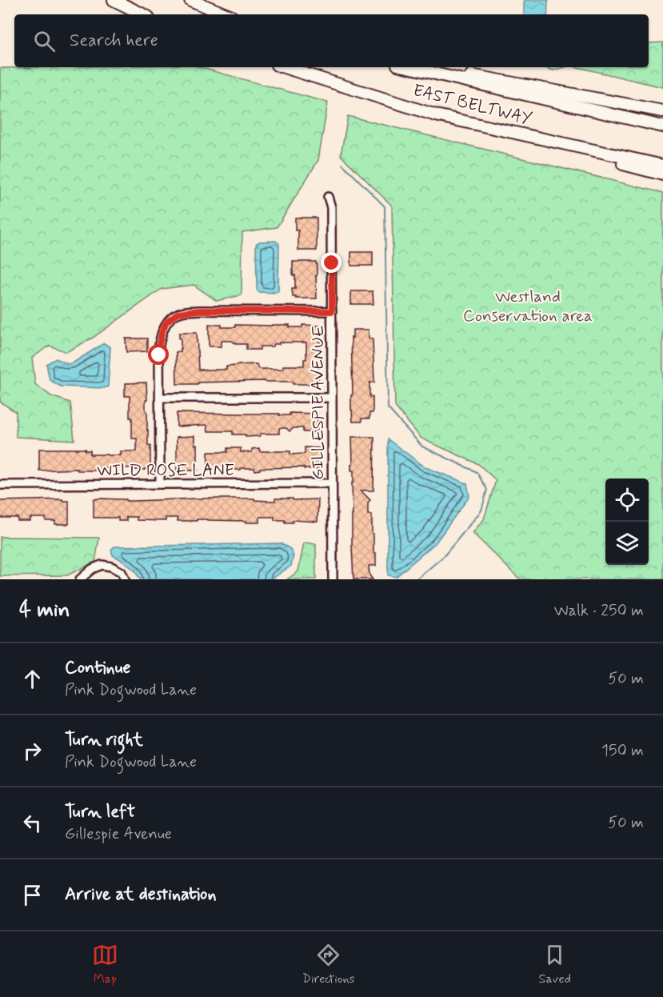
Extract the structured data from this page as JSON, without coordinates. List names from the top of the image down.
{
  "streets": {
    "highway": ["EAST BELTWAY"],
    "street": ["GILLESPIE AVENUE", "WILD ROSE LANE"]
  },
  "crossings": [
    ["GILLESPIE AVENUE", "WILD ROSE LANE"]
  ],
  "parks": ["Westland Conservation area"],
  "page": {
    "search": "Search here",
    "heading": ["4 min", "Walk · 250 m"],
    "list": [
      ["Continue", "Pink Dogwood Lane", "50 m"],
      ["Turn right", "Pink Dogwood Lane", "150 m"],
      ["Turn left", "Gillespie Avenue", "50 m"],
      "Arrive at destination"
    ],
    "nav": ["Map", "Directions", "Saved"]
  }
}
